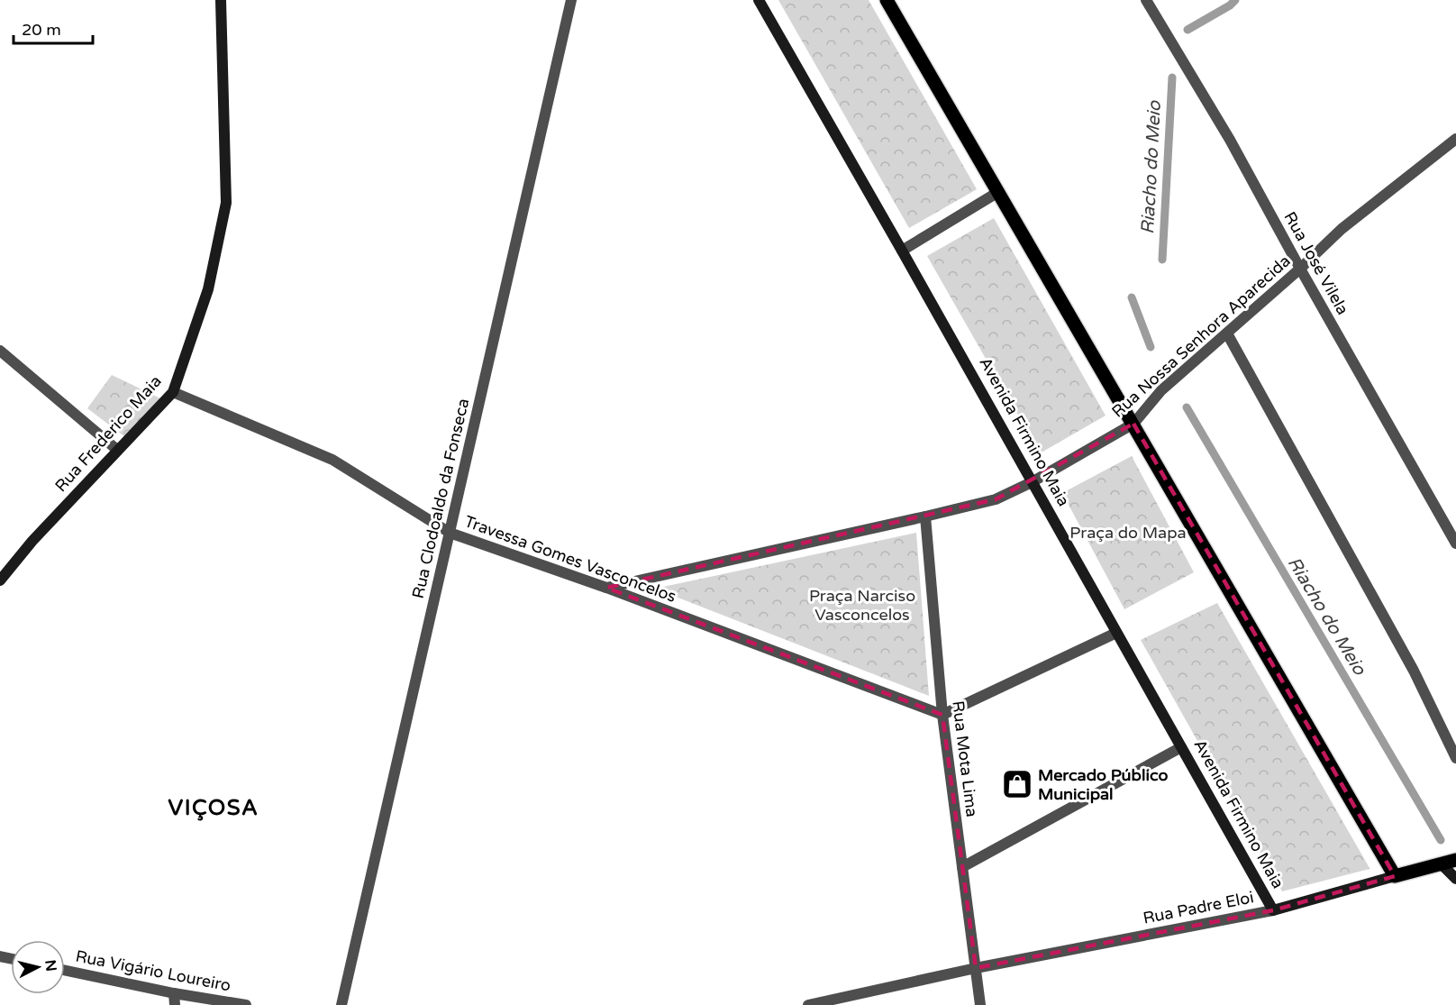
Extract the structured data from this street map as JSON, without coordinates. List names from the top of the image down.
{
  "streets": {
    "main road": ["Avenida Firmino Maia", "Rua Frederico Maia", "Rua Padre Eloi"],
    "street": [
      "Rua José Vilela",
      "Rua Nossa Senhora Aparecida",
      "Rua Clodoaldo da Fonseca",
      "Travessa Gomes Vasconcelos",
      "Rua Mota Lima",
      "Rua Vigário Loureiro"
    ]
  },
  "crossings": [
    ["Rua José Vilela", "Rua Nossa Senhora Aparecida"],
    ["Rua Nossa Senhora Aparecida", "Avenida Firmino Maia"],
    ["Avenida Firmino Maia", "Rua Padre Eloi"],
    ["Rua Frederico Maia", "Travessa Gomes Vasconcelos"],
    ["Rua Clodoaldo da Fonseca", "Travessa Gomes Vasconcelos"],
    ["Travessa Gomes Vasconcelos", "Rua Mota Lima"],
    ["Rua Mota Lima", "Rua Padre Eloi"]
  ],
  "districts": ["VIÇOSA"],
  "water": ["Riacho do Meio"],
  "parks": ["Praça do Mapa", "Praça Narciso Vasconcelos"],
  "places": {
    "shop": ["Mercado Público Municipal"]
  },
  "scale_bar": "20 m",
  "north": "right"
}
